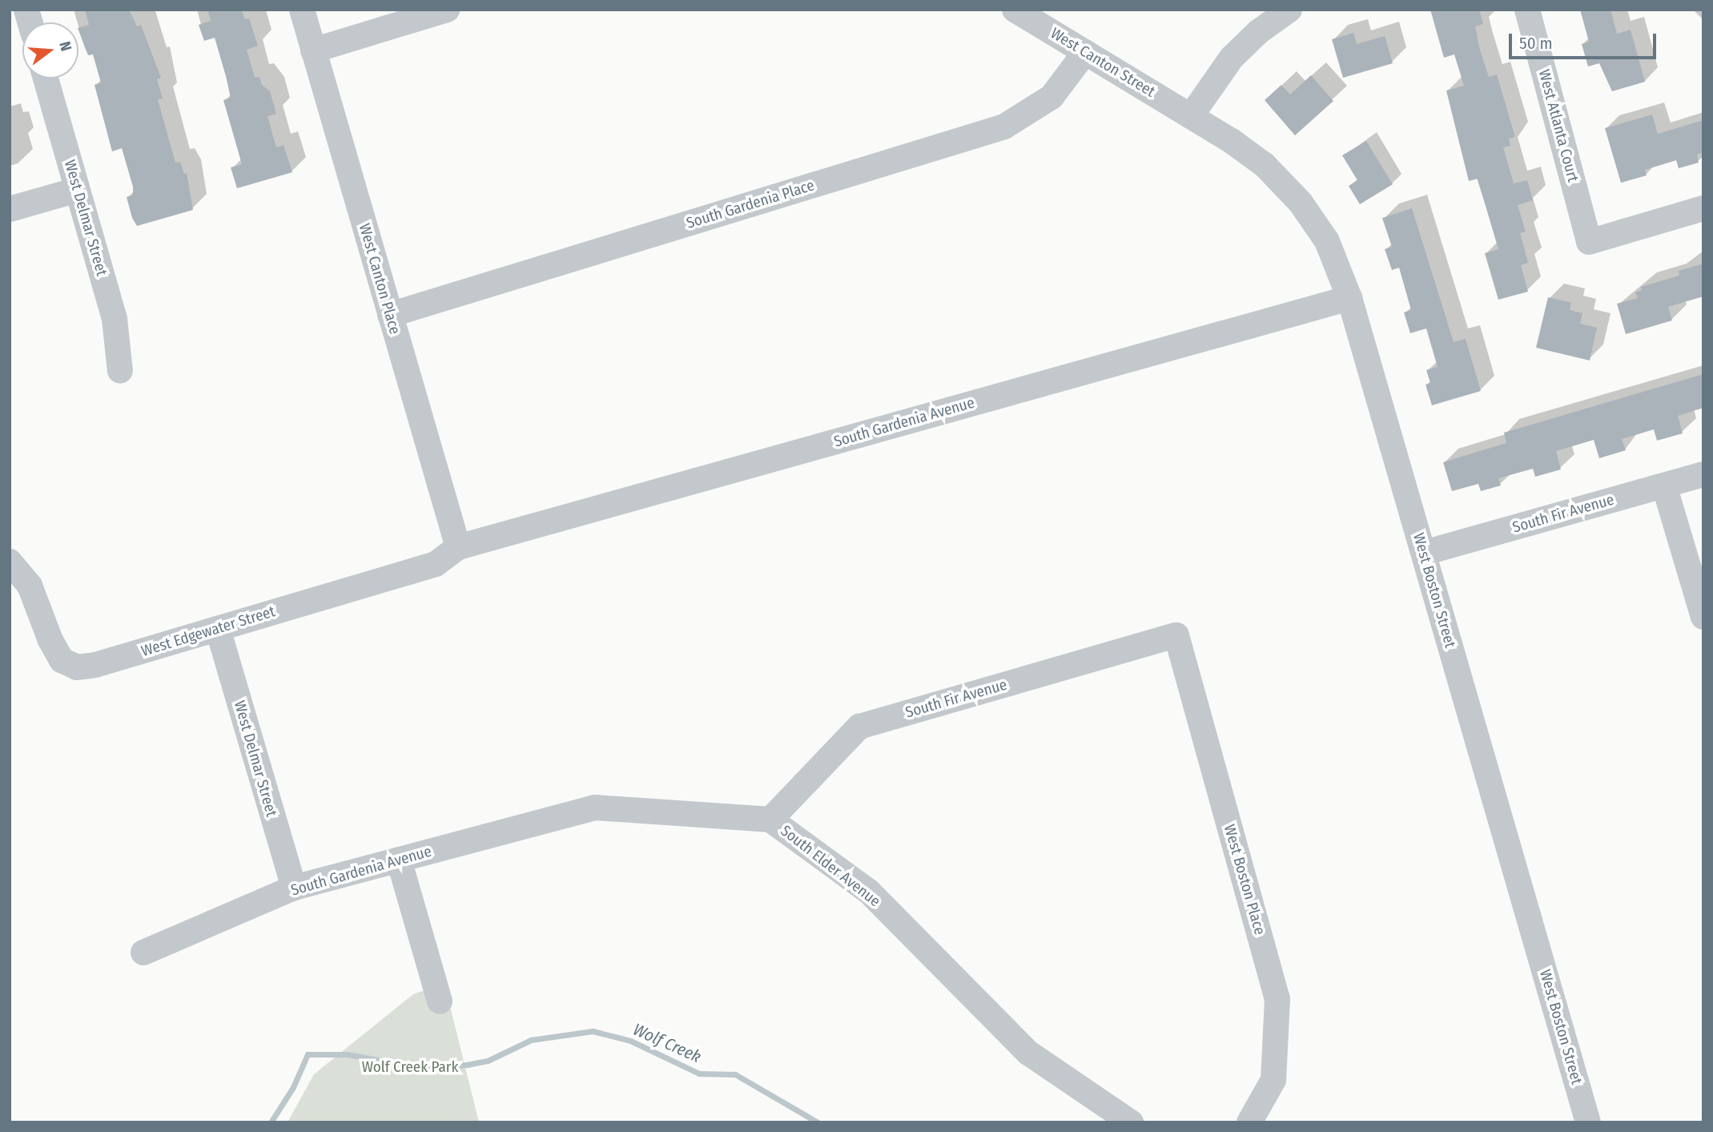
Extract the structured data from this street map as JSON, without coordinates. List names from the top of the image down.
{
  "streets": {
    "street": [
      "West Canton Street",
      "West Atlanta Court",
      "South Gardenia Place",
      "West Delmar Street",
      "West Canton Place",
      "South Gardenia Avenue",
      "South Fir Avenue",
      "West Boston Street",
      "West Edgewater Street",
      "South Elder Avenue",
      "West Boston Place"
    ]
  },
  "crossings": [
    ["West Canton Street", "South Gardenia Place"],
    ["West Canton Street", "West Boston Street"],
    ["South Gardenia Place", "West Canton Place"],
    ["West Delmar Street", "South Gardenia Avenue"],
    ["West Delmar Street", "West Edgewater Street"],
    ["West Canton Place", "South Gardenia Avenue"],
    ["West Canton Place", "West Edgewater Street"],
    ["South Gardenia Avenue", "West Boston Street"],
    ["South Gardenia Avenue", "West Edgewater Street"],
    ["South Gardenia Avenue", "South Elder Avenue"],
    ["South Fir Avenue", "West Boston Street"],
    ["South Fir Avenue", "South Elder Avenue"],
    ["South Fir Avenue", "West Boston Place"]
  ],
  "water": ["Wolf Creek"],
  "parks": ["Wolf Creek Park"],
  "scale_bar": "50 m",
  "north": "right"
}
